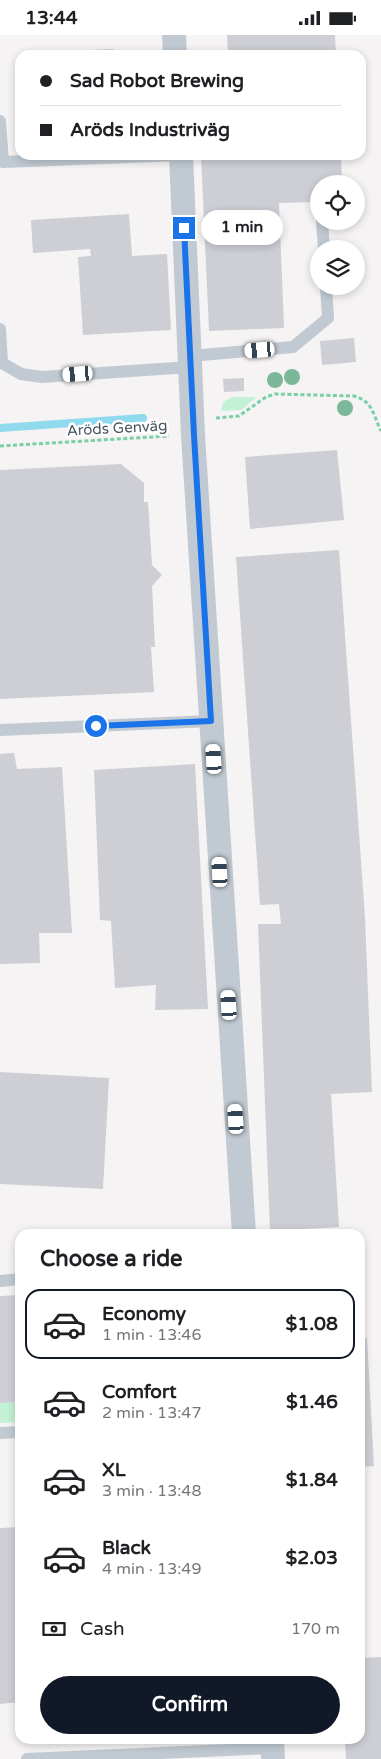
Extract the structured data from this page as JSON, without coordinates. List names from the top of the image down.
{
  "streets": {
    "path": ["Aröds Genväg"]
  },
  "page": {
    "status": "13:44",
    "banner": ["Sad Robot Brewing", "Aröds Industriväg"],
    "bubble": "1 min",
    "heading": "Choose a ride",
    "list": [
      {
        "name": "Economy",
        "note": "1 min · 13:46",
        "value": "$1.08"
      },
      {
        "name": "Comfort",
        "note": "2 min · 13:47",
        "value": "$1.46"
      },
      {
        "name": "XL",
        "note": "3 min · 13:48",
        "value": "$1.84"
      },
      {
        "name": "Black",
        "note": "4 min · 13:49",
        "value": "$2.03"
      }
    ],
    "pay": ["Cash", "170 m"],
    "buttons": "Confirm"
  }
}
